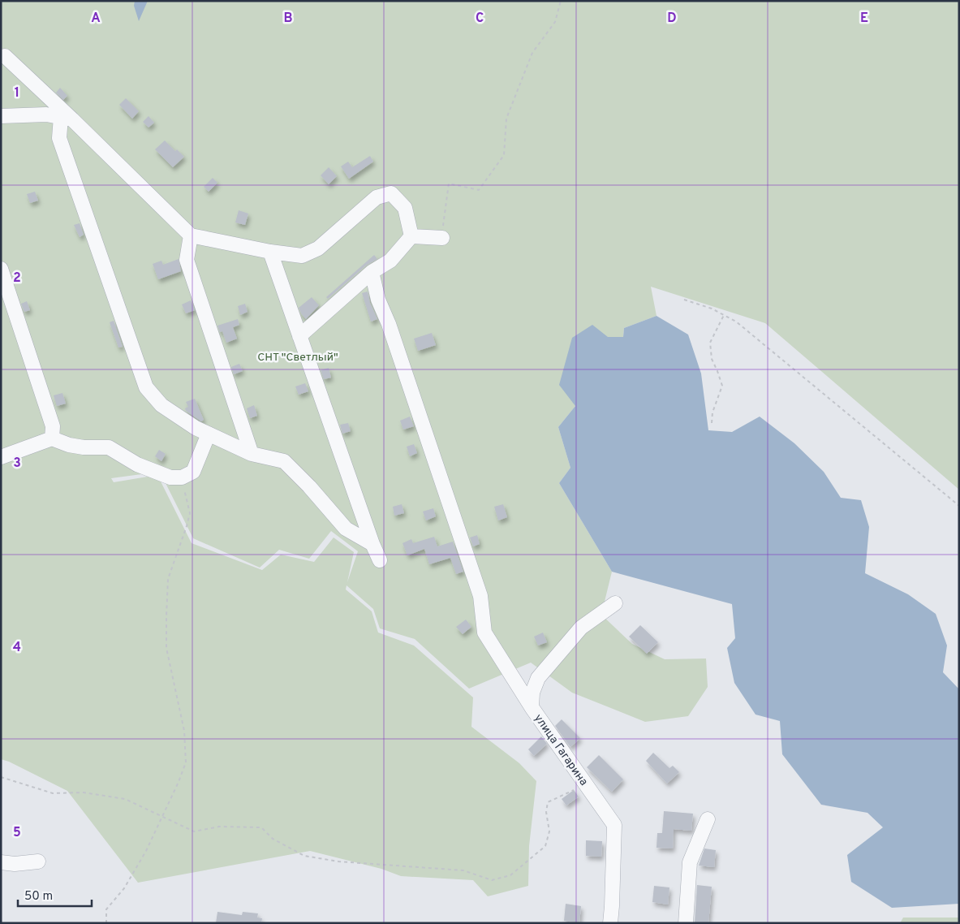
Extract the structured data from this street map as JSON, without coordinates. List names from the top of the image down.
{
  "streets": {
    "street": ["улица Гагарина"]
  },
  "parks": ["СНТ \"Светлый\""],
  "scale_bar": "50 m",
  "grid": {
    "columns": [
      "A",
      "B",
      "C",
      "D",
      "E"
    ],
    "rows": [
      "1",
      "2",
      "3",
      "4",
      "5"
    ]
  }
}
